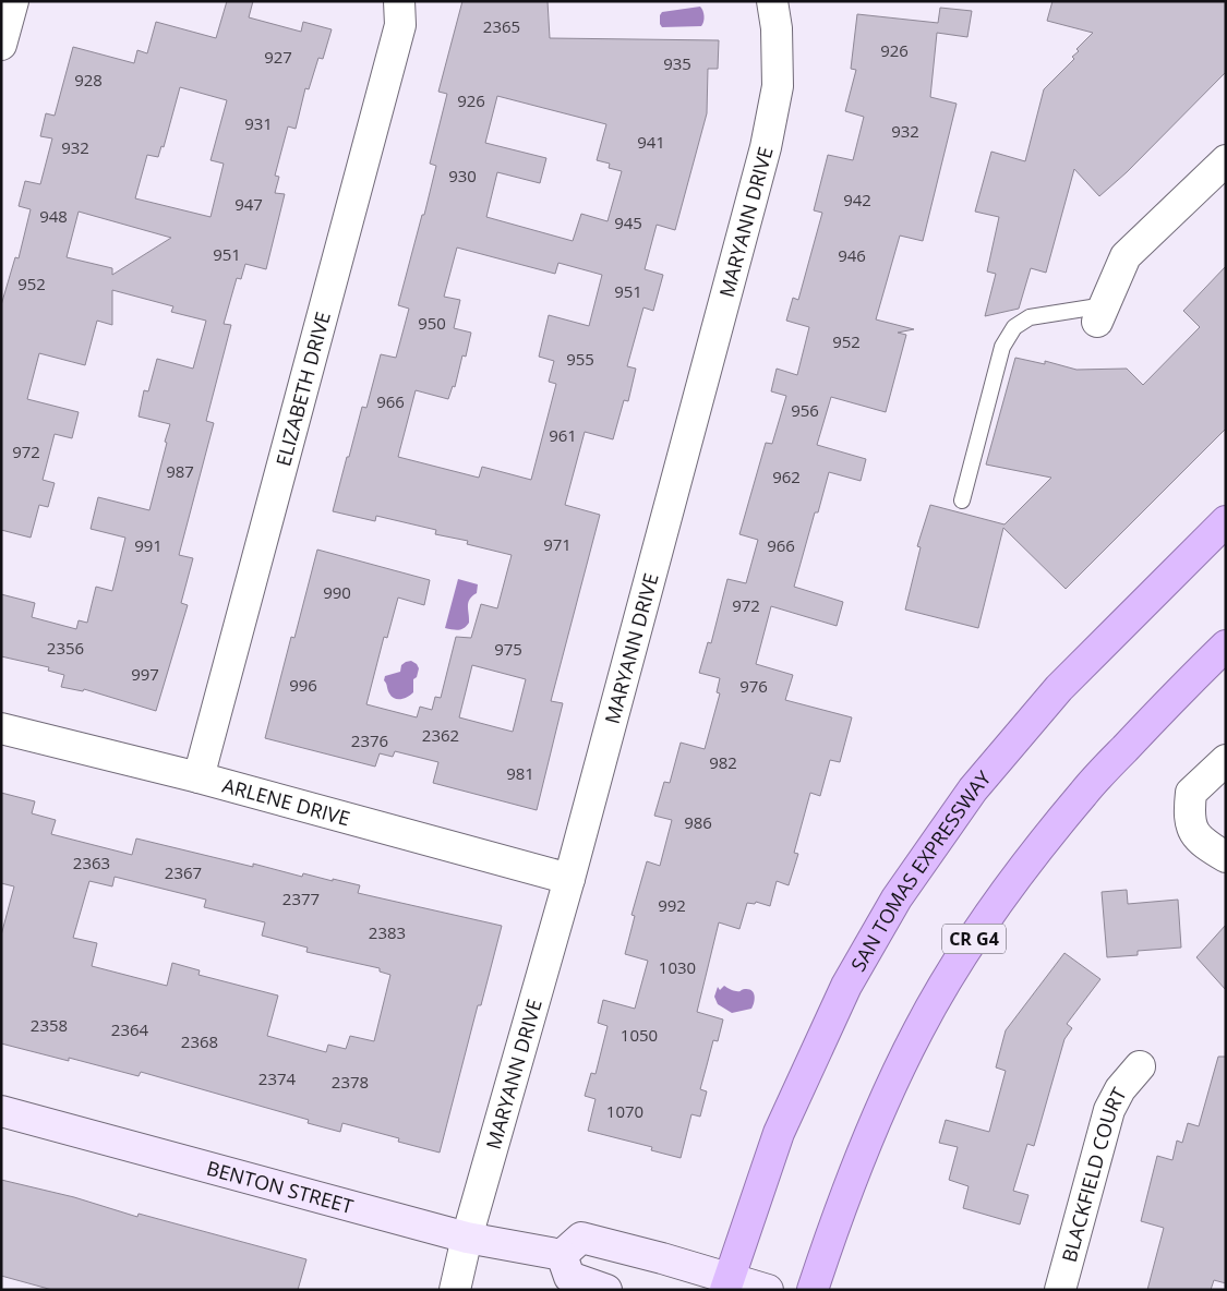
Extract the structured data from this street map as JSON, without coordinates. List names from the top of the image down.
{
  "streets": {
    "highway": ["SAN TOMAS EXPRESSWAY", "CR G4"],
    "main road": ["BENTON STREET"],
    "street": [
      "MARYANN DRIVE",
      "ELIZABETH DRIVE",
      "ARLENE DRIVE",
      "BLACKFIELD COURT"
    ]
  },
  "crossings": [
    ["MARYANN DRIVE", "ARLENE DRIVE"],
    ["MARYANN DRIVE", "BENTON STREET"],
    ["ELIZABETH DRIVE", "ARLENE DRIVE"]
  ],
  "house_numbers": [
    "2365",
    "926",
    "927",
    "935",
    "928",
    "926",
    "931",
    "932",
    "941",
    "932",
    "930",
    "942",
    "947",
    "948",
    "945",
    "951",
    "946",
    "952",
    "951",
    "950",
    "952",
    "955",
    "966",
    "956",
    "961",
    "972",
    "987",
    "962",
    "971",
    "991",
    "966",
    "990",
    "972",
    "2356",
    "975",
    "997",
    "996",
    "976",
    "2362",
    "2376",
    "982",
    "981",
    "986",
    "2363",
    "2367",
    "2377",
    "992",
    "2383",
    "1030",
    "2358",
    "2364",
    "1050",
    "2368",
    "2374",
    "2378",
    "1070"
  ]
}
